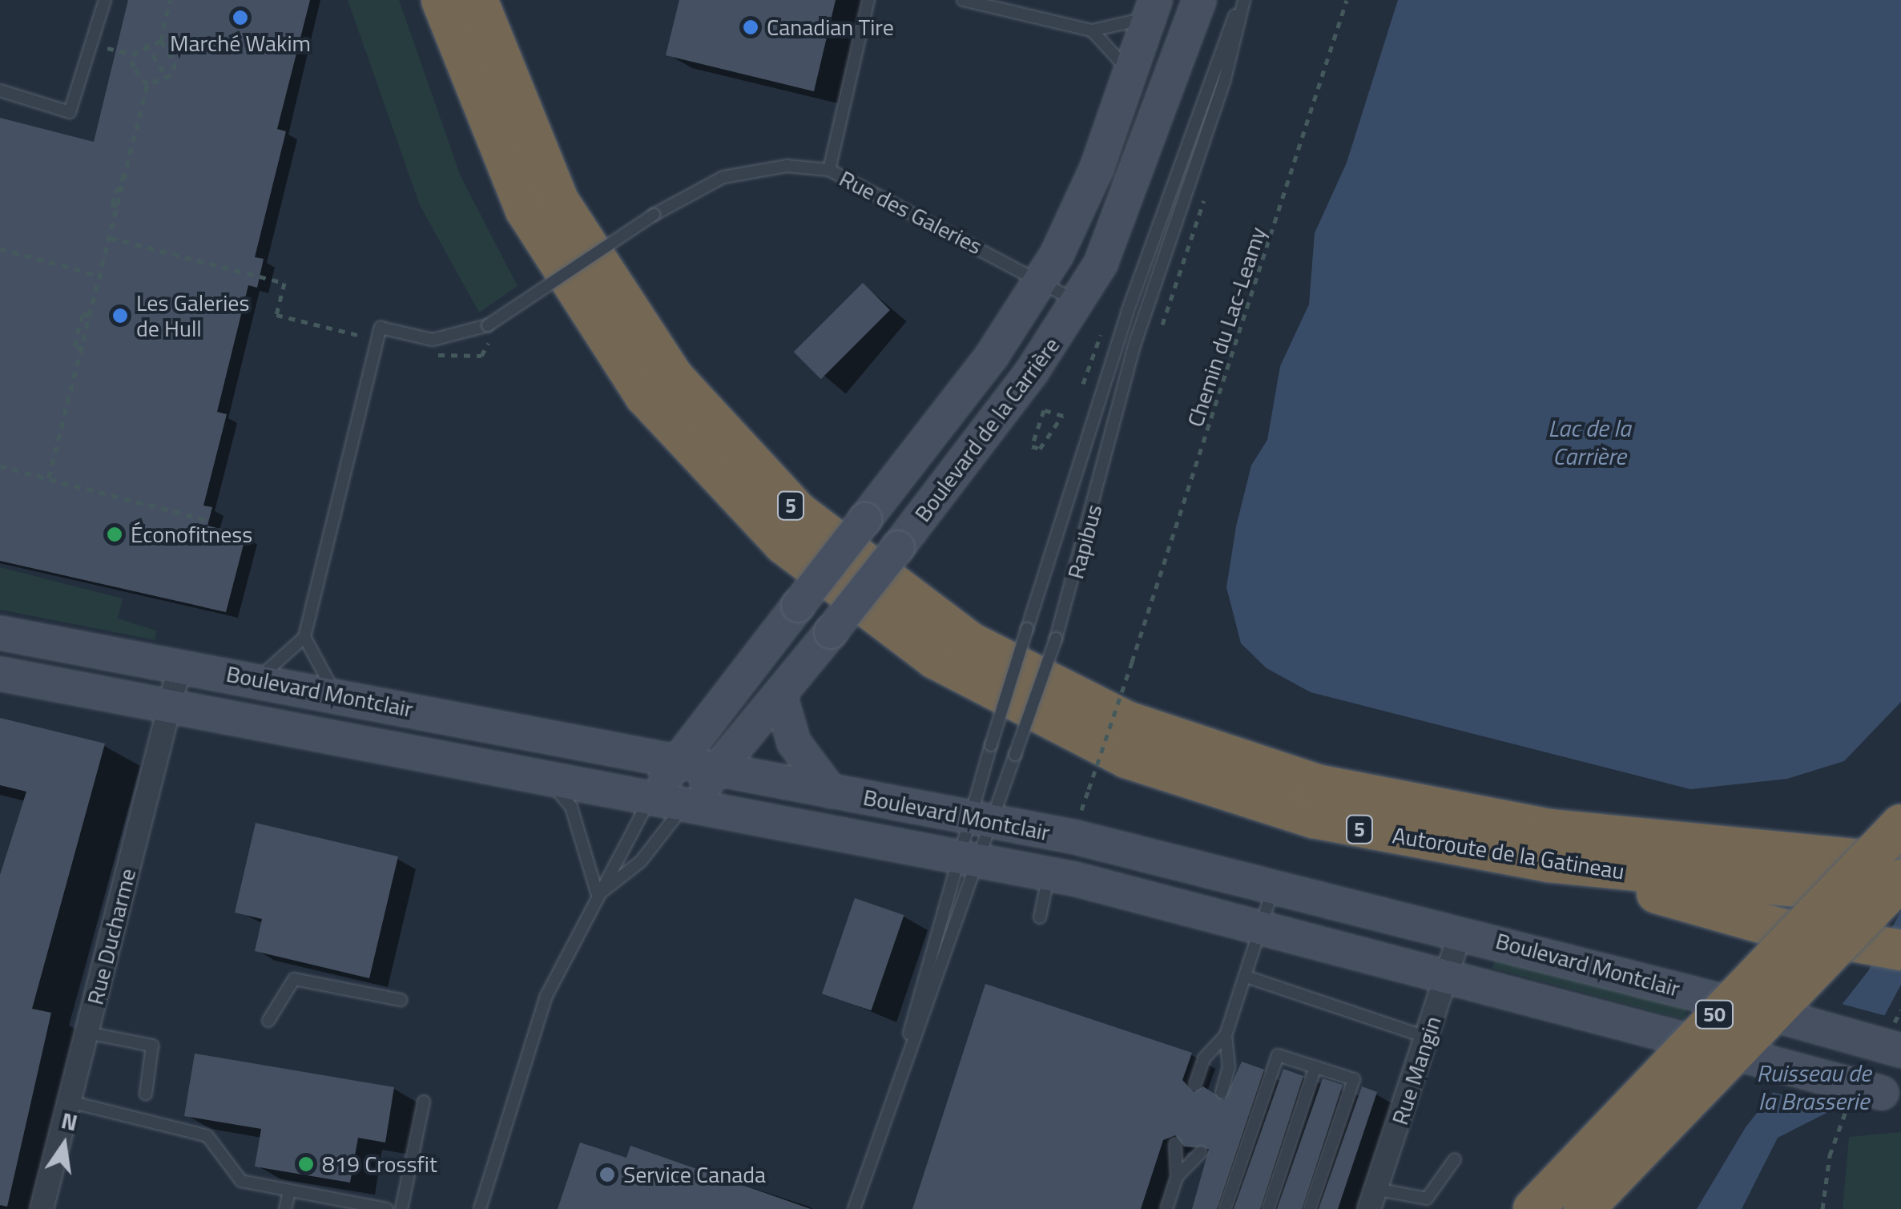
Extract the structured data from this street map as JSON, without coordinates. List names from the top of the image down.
{
  "streets": {
    "highway": ["5", "Autoroute de la Gatineau", "50"],
    "main road": ["Boulevard de la Carrière", "Boulevard Montclair"],
    "street": ["Rue Ducharme", "Rue Mangin"],
    "lane": ["Rue des Galeries", "Rapibus"],
    "path": ["Chemin du Lac-Leamy"]
  },
  "crossings": [
    ["Rue des Galeries", "Boulevard de la Carrière"],
    ["Boulevard de la Carrière", "Boulevard Montclair"],
    ["Rapibus", "Boulevard Montclair"],
    ["Boulevard Montclair", "Rue Ducharme"],
    ["Boulevard Montclair", "Rue Mangin"],
    ["Autoroute de la Gatineau", "50"]
  ],
  "water": ["Lac de la Carrière", "Ruisseau de la Brasserie"],
  "places": [
    "Marché Wakim",
    "Canadian Tire",
    "Les Galeries de Hull",
    "Éconofitness",
    "819 Crossfit",
    "Service Canada"
  ],
  "north": "top"
}
